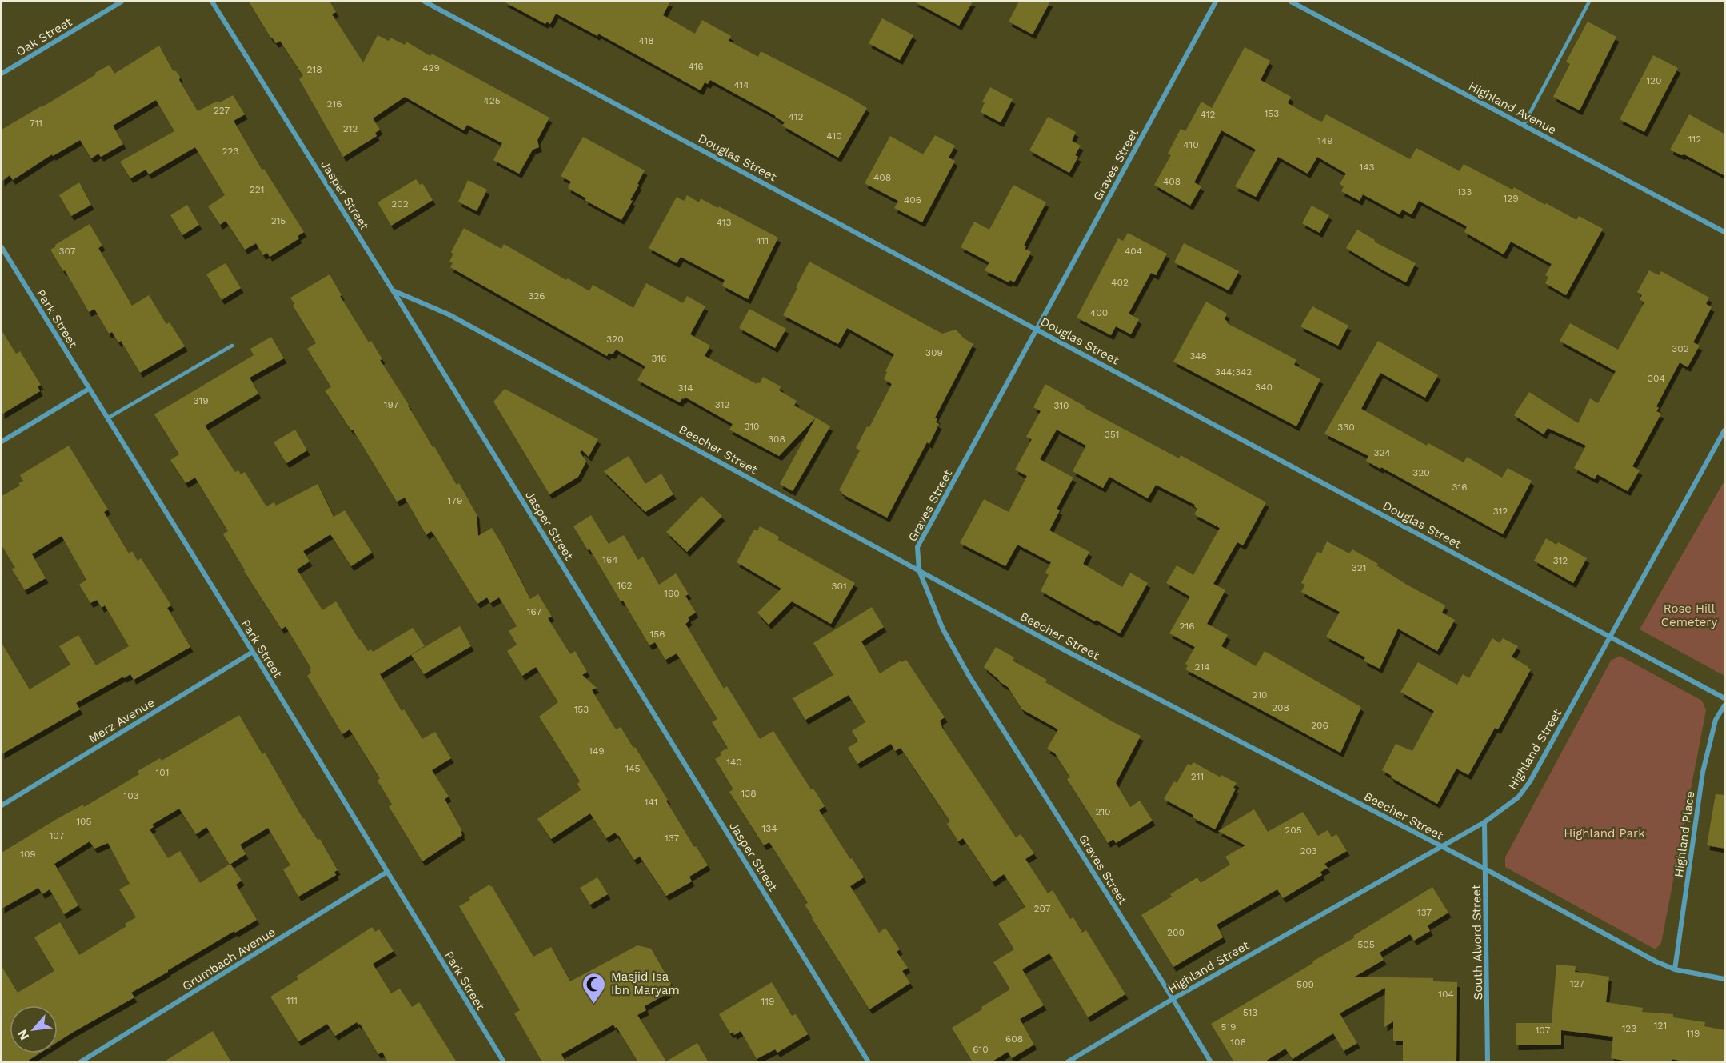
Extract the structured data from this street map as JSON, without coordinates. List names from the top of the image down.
{
  "streets": {
    "street": [
      "Oak Street",
      "Highland Avenue",
      "Douglas Street",
      "Graves Street",
      "Jasper Street",
      "Park Street",
      "Beecher Street",
      "Merz Avenue",
      "Highland Street",
      "Highland Place",
      "South Alvord Street",
      "Grumbach Avenue"
    ]
  },
  "crossings": [
    ["Douglas Street", "Graves Street"],
    ["Douglas Street", "Highland Street"],
    ["Graves Street", "Beecher Street"],
    ["Graves Street", "Highland Street"],
    ["Jasper Street", "Beecher Street"],
    ["Park Street", "Merz Avenue"],
    ["Park Street", "Grumbach Avenue"],
    ["Beecher Street", "Highland Street"],
    ["Beecher Street", "Highland Place"],
    ["Beecher Street", "South Alvord Street"],
    ["Highland Street", "South Alvord Street"]
  ],
  "parks": ["Rose Hill Cemetery", "Highland Park"],
  "places": {
    "mosque": ["Masjid Isa Ibn Maryam"]
  },
  "house_numbers": [
    "418",
    "416",
    "429",
    "218",
    "120",
    "414",
    "425",
    "216",
    "227",
    "153",
    "412",
    "412",
    "711",
    "212",
    "410",
    "112",
    "149",
    "410",
    "223",
    "143",
    "408",
    "408",
    "221",
    "133",
    "129",
    "406",
    "202",
    "215",
    "413",
    "411",
    "307",
    "404",
    "402",
    "326",
    "400",
    "320",
    "302",
    "309",
    "348",
    "316",
    "344;342",
    "304",
    "340",
    "314",
    "319",
    "197",
    "312",
    "310",
    "310",
    "330",
    "351",
    "308",
    "324",
    "320",
    "316",
    "179",
    "312",
    "164",
    "312",
    "321",
    "162",
    "301",
    "160",
    "167",
    "216",
    "156",
    "214",
    "210",
    "208",
    "153",
    "206",
    "149",
    "140",
    "145",
    "101",
    "211",
    "138",
    "103",
    "141",
    "210",
    "105",
    "134",
    "205",
    "107",
    "137",
    "203",
    "109",
    "207",
    "137",
    "200",
    "505",
    "127",
    "509",
    "104",
    "111",
    "119",
    "513",
    "121",
    "519",
    "123",
    "107",
    "119",
    "608",
    "106",
    "610"
  ],
  "north": "bottom left"
}
